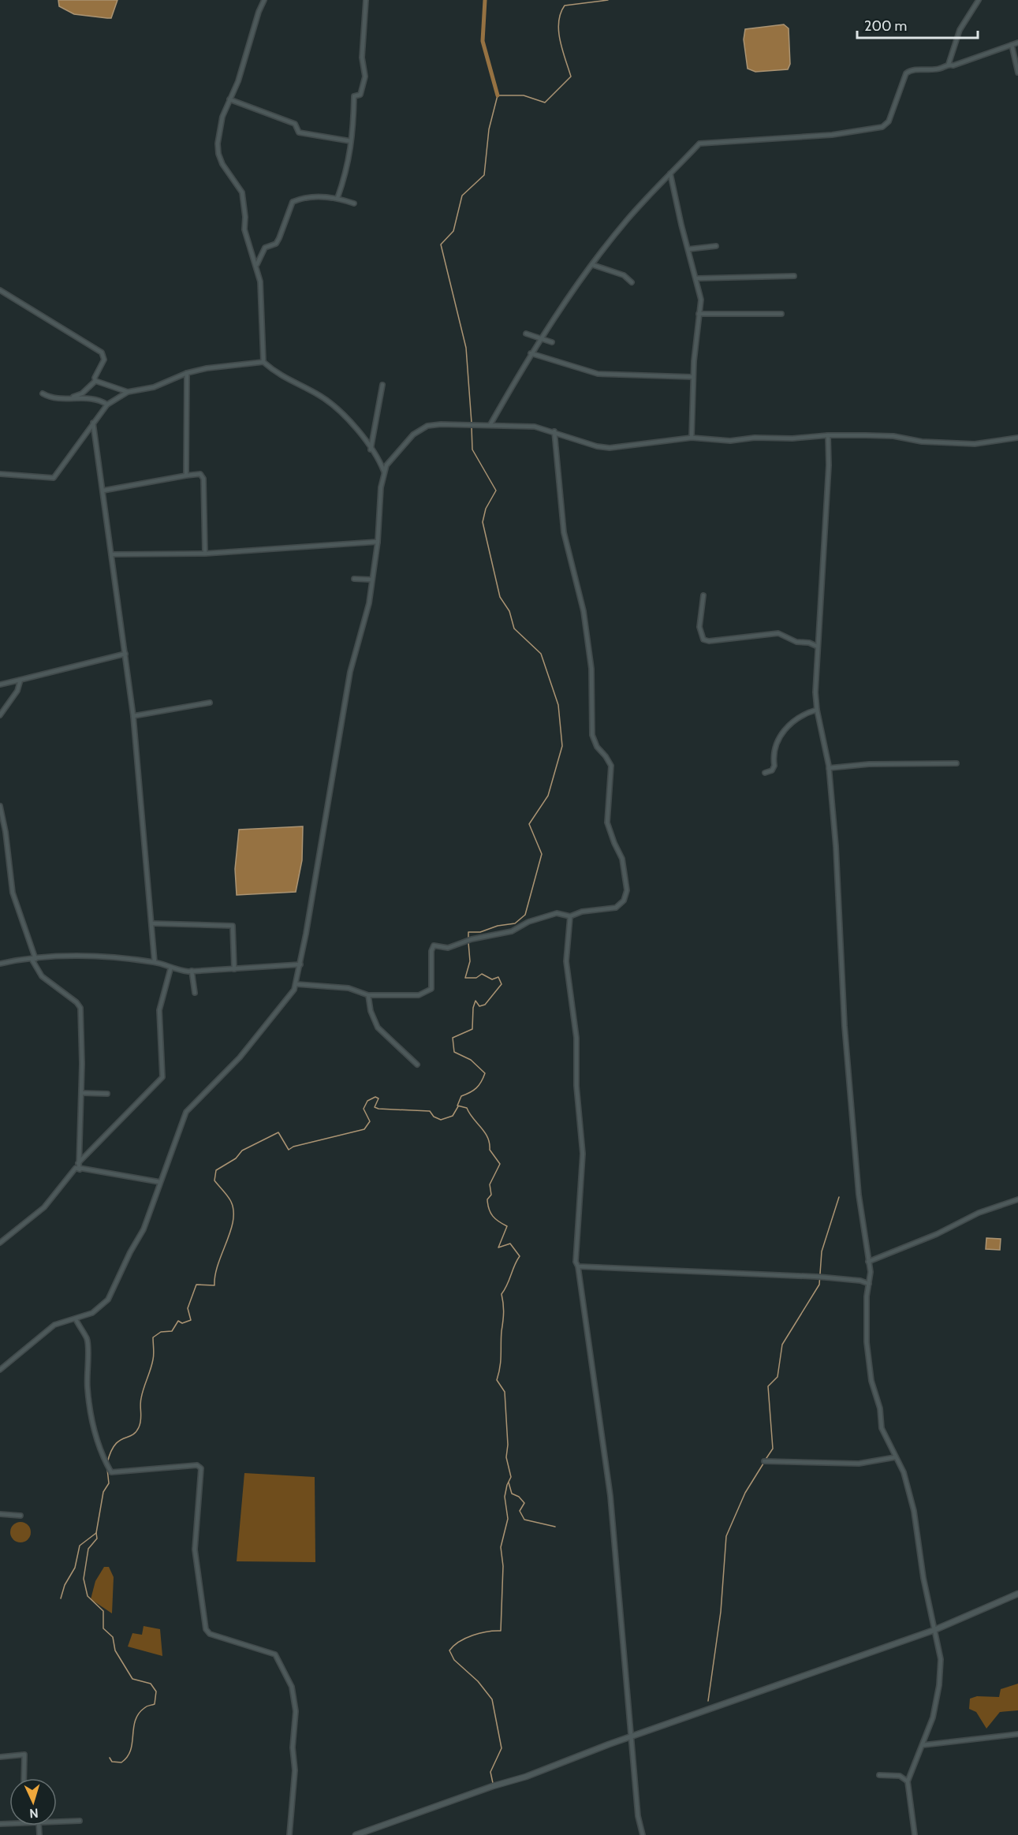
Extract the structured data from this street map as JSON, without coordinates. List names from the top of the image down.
{
  "scale_bar": "200 m",
  "north": "bottom"
}
